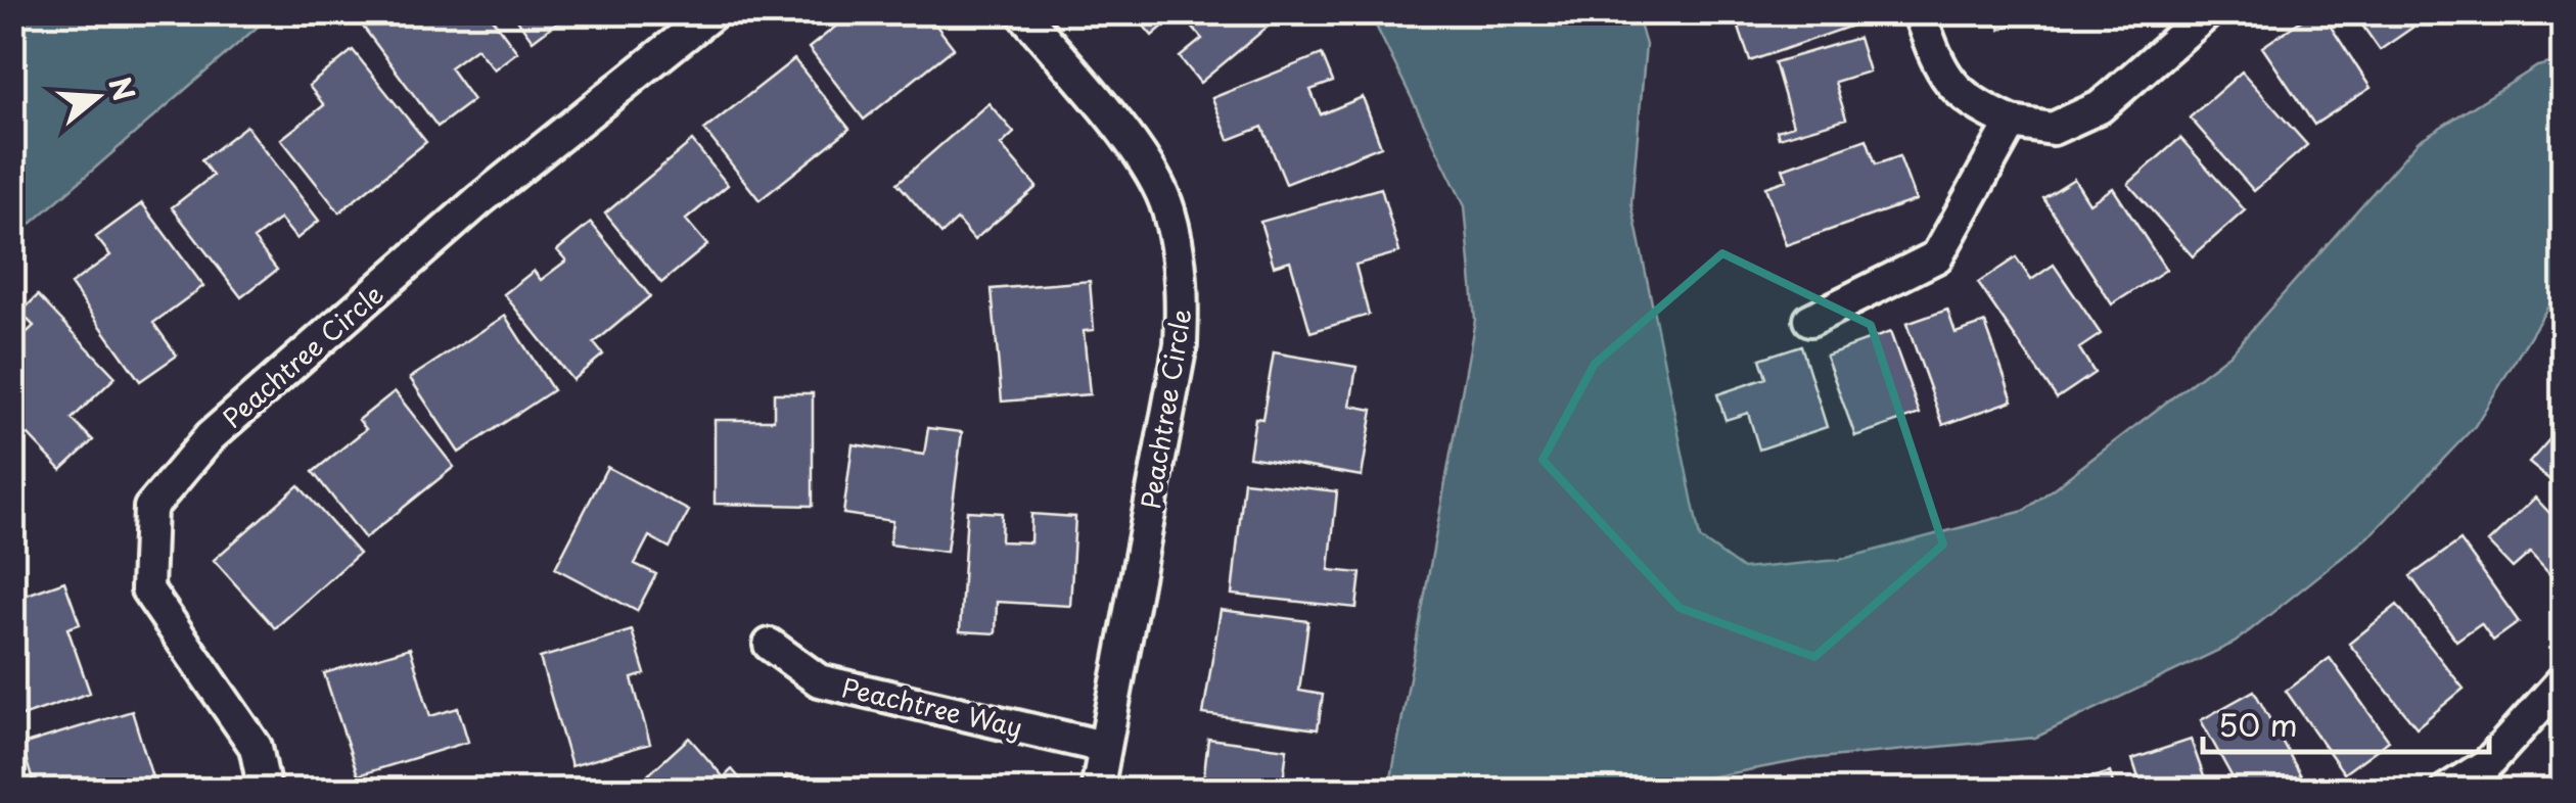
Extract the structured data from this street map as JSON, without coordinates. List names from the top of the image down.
{
  "streets": {
    "street": ["Peachtree Circle", "Peachtree Way"]
  },
  "crossings": [
    ["Peachtree Circle", "Peachtree Way"]
  ],
  "scale_bar": "50 m",
  "north": "right"
}
